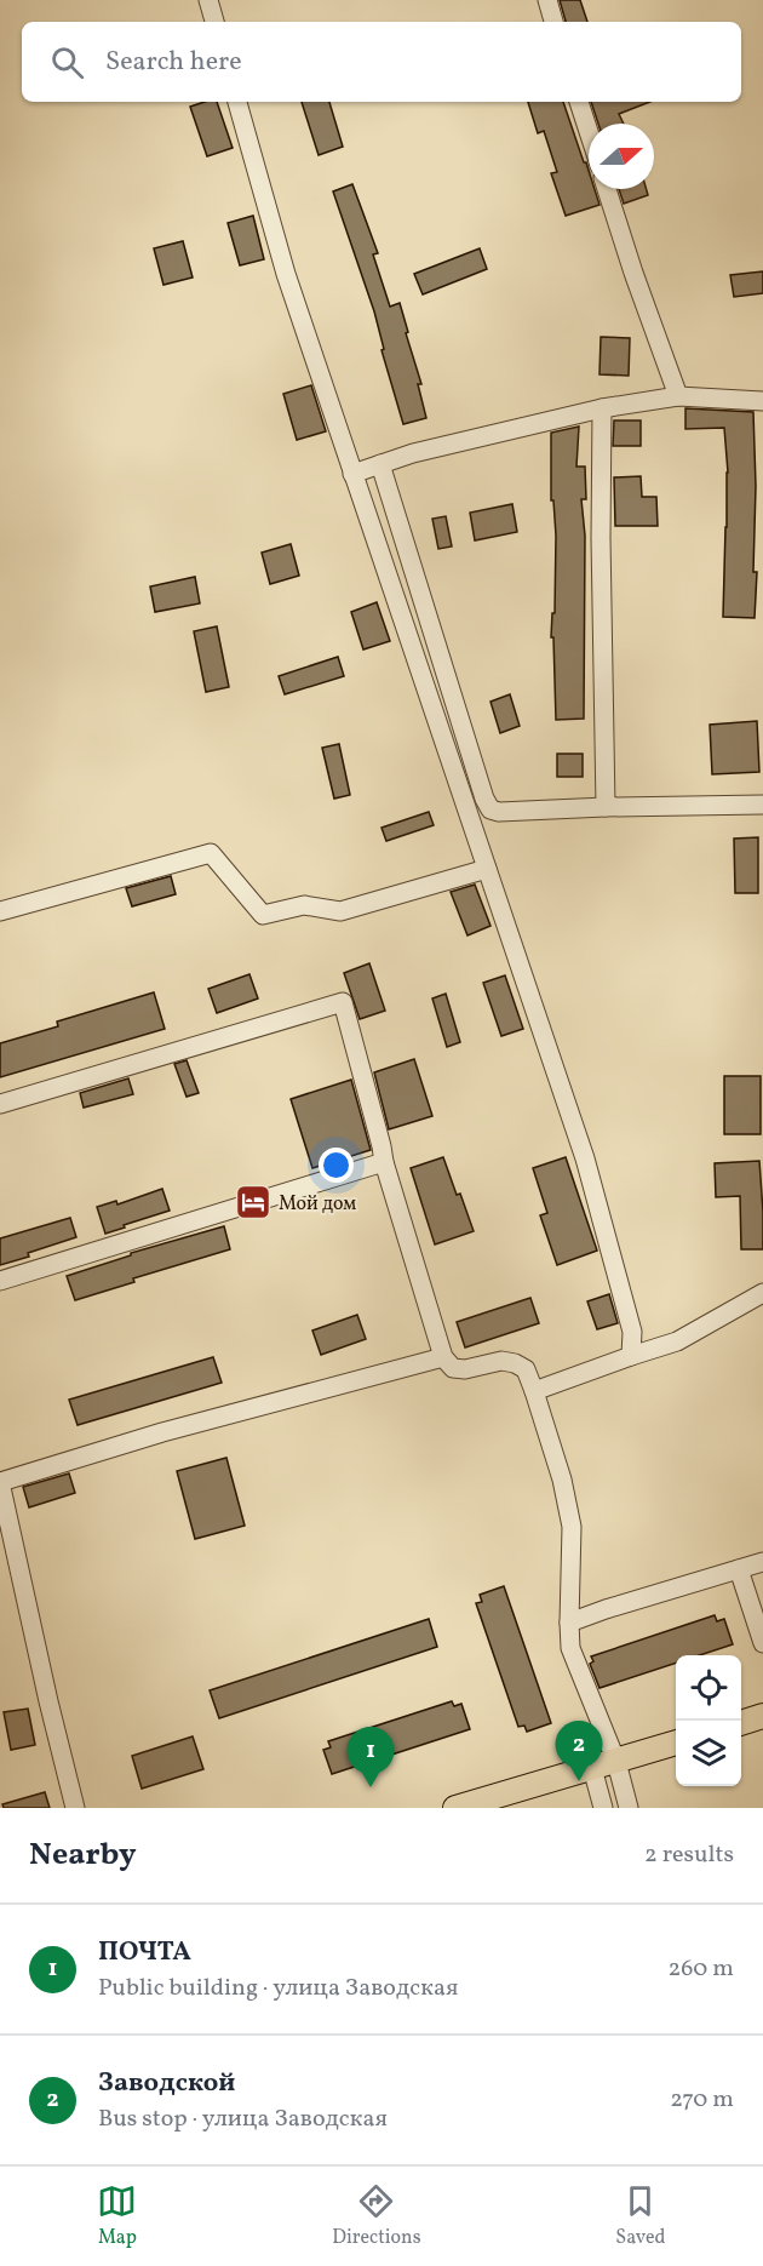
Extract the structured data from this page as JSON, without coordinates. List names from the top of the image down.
{
  "places": {
    "hotel": ["Мой дом"]
  },
  "north": "right",
  "page": {
    "search": "Search here",
    "pins": ["2", "1"],
    "heading": ["Nearby", "2 results"],
    "list": [
      {
        "mark": "1",
        "name": "ПОЧТА",
        "note": "Public building · улица Заводская",
        "value": "260 m"
      },
      {
        "mark": "2",
        "name": "Заводской",
        "note": "Bus stop · улица Заводская",
        "value": "270 m"
      }
    ],
    "nav": ["Map", "Directions", "Saved"]
  }
}
